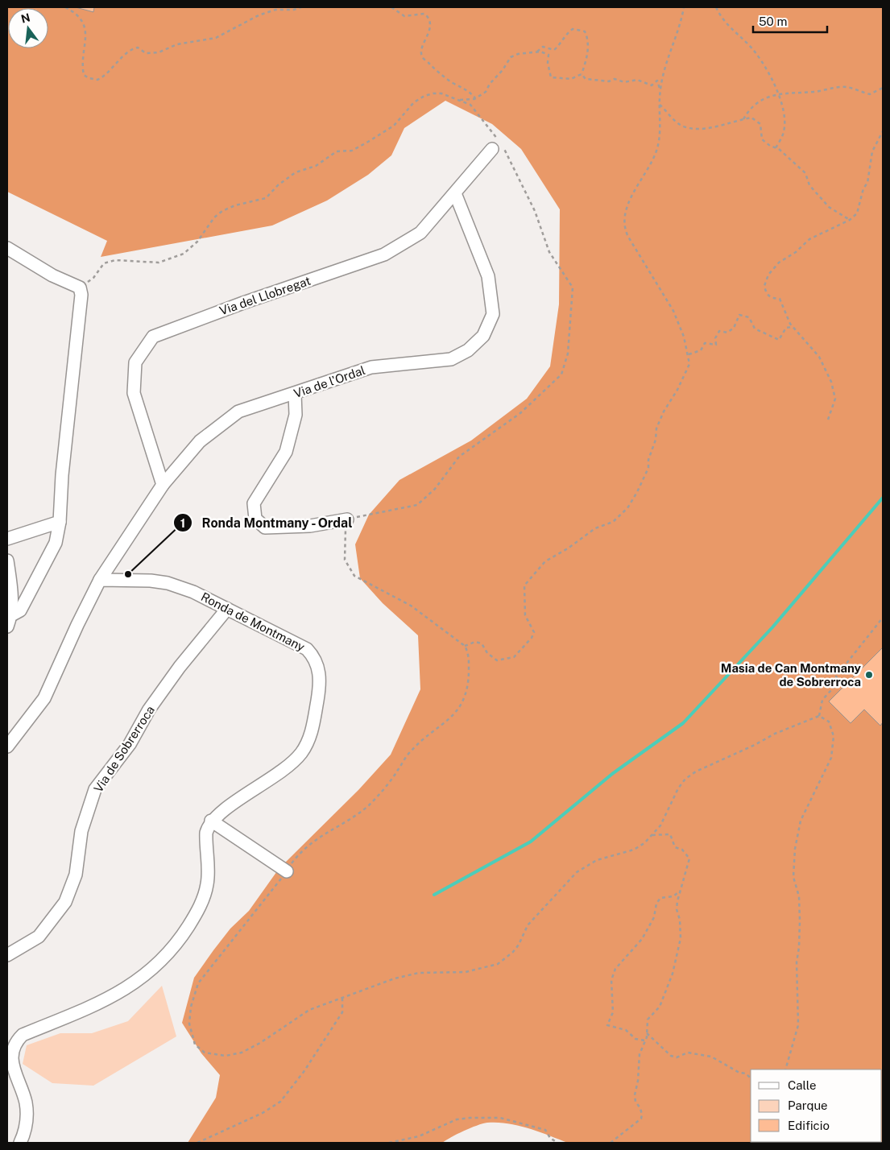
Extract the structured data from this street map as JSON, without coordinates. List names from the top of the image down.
{
  "streets": {
    "street": [
      "Via del Llobregat",
      "Via de l'Ordal",
      "Ronda de Montmany",
      "Via de Sobrerroca"
    ]
  },
  "crossings": [
    ["Via del Llobregat", "Via de l'Ordal"],
    ["Via de l'Ordal", "Ronda de Montmany"],
    ["Ronda de Montmany", "Via de Sobrerroca"]
  ],
  "places": ["Ronda Montmany - Ordal", "Masia de Can Montmany de Sobrerroca"],
  "legend": ["Calle", "Parque", "Edificio"],
  "scale_bar": "50 m",
  "north": "top"
}
